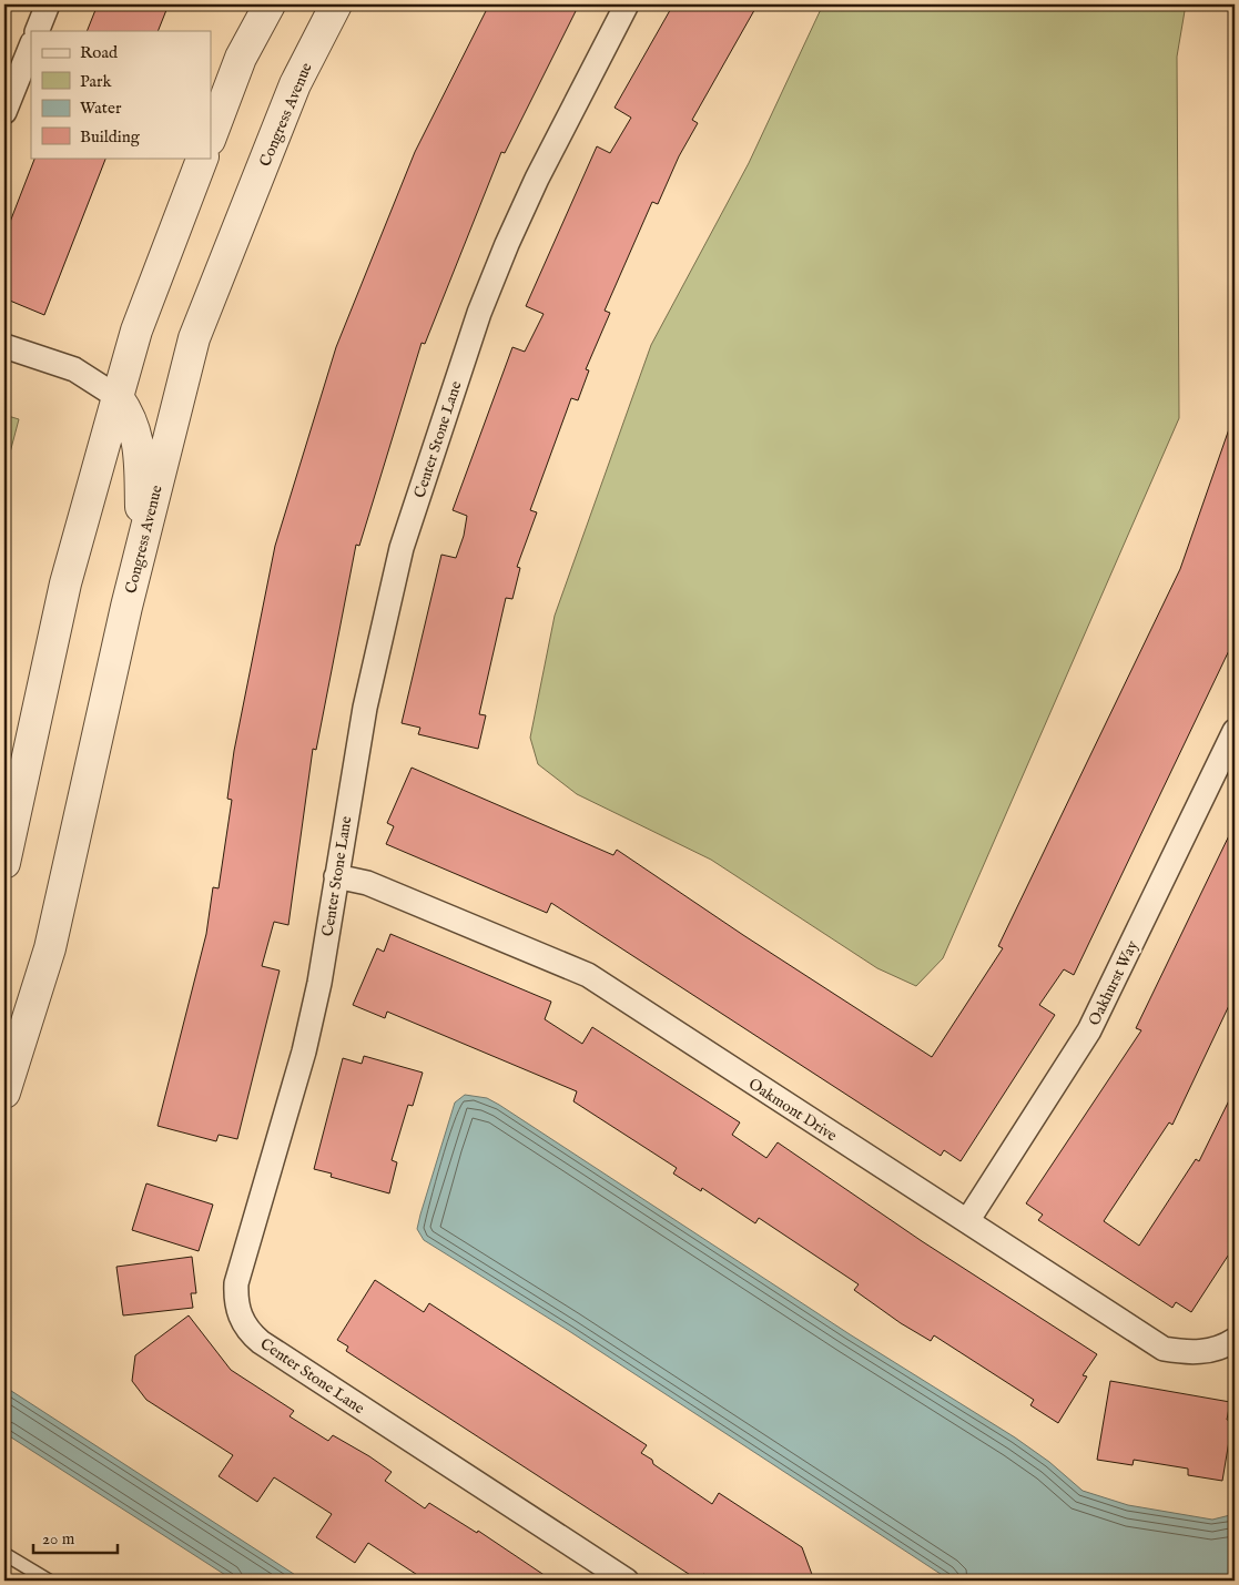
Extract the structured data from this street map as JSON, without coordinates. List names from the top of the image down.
{
  "streets": {
    "street": [
      "Congress Avenue",
      "Center Stone Lane",
      "Oakhurst Way",
      "Oakmont Drive"
    ]
  },
  "crossings": [
    ["Center Stone Lane", "Oakmont Drive"],
    ["Oakhurst Way", "Oakmont Drive"]
  ],
  "legend": [
    "Road",
    "Park",
    "Water",
    "Building"
  ],
  "scale_bar": "20 m"
}
